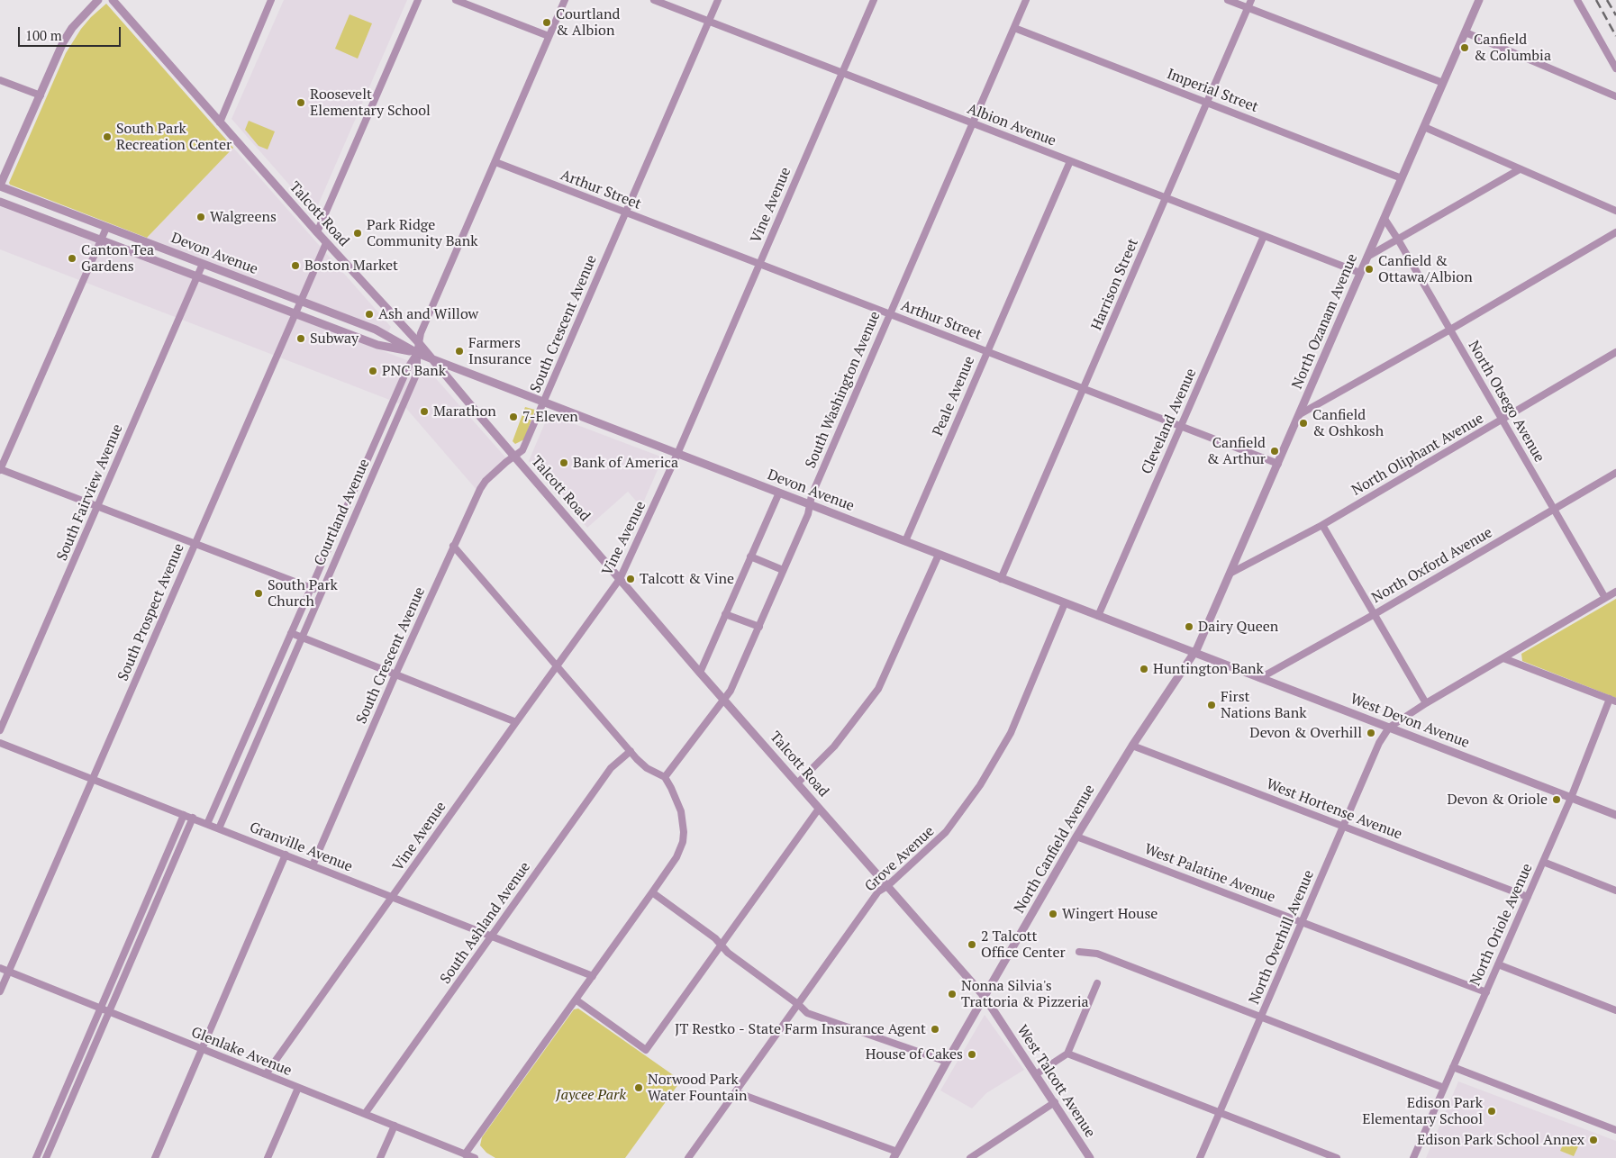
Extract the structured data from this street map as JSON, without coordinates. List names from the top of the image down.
{
  "streets": {
    "street": [
      "Imperial Street",
      "Albion Avenue",
      "Arthur Street",
      "Vine Avenue",
      "Talcott Road",
      "Devon Avenue",
      "Harrison Street",
      "North Ozanam Avenue",
      "South Crescent Avenue",
      "South Washington Avenue",
      "Peale Avenue",
      "North Otsego Avenue",
      "Cleveland Avenue",
      "North Oliphant Avenue",
      "South Fairview Avenue",
      "Courtland Avenue",
      "North Oxford Avenue",
      "South Prospect Avenue",
      "West Devon Avenue",
      "West Hortense Avenue",
      "Granville Avenue",
      "North Canfield Avenue",
      "Grove Avenue",
      "West Palatine Avenue",
      "South Ashland Avenue",
      "North Oriole Avenue",
      "North Overhill Avenue",
      "Glenlake Avenue",
      "West Talcott Avenue"
    ]
  },
  "crossings": [
    ["Imperial Street", "Harrison Street"],
    ["Imperial Street", "North Ozanam Avenue"],
    ["Imperial Street", "South Washington Avenue"],
    ["Albion Avenue", "Vine Avenue"],
    ["Albion Avenue", "Harrison Street"],
    ["Albion Avenue", "North Ozanam Avenue"],
    ["Albion Avenue", "South Crescent Avenue"],
    ["Albion Avenue", "South Washington Avenue"],
    ["Albion Avenue", "Peale Avenue"],
    ["Albion Avenue", "Cleveland Avenue"],
    ["Arthur Street", "Vine Avenue"],
    ["Arthur Street", "Harrison Street"],
    ["Arthur Street", "North Ozanam Avenue"],
    ["Arthur Street", "South Crescent Avenue"],
    ["Arthur Street", "South Washington Avenue"],
    ["Arthur Street", "Peale Avenue"],
    ["Arthur Street", "Cleveland Avenue"],
    ["Arthur Street", "Courtland Avenue"],
    ["Vine Avenue", "Talcott Road"],
    ["Vine Avenue", "Devon Avenue"],
    ["Vine Avenue", "Granville Avenue"],
    ["Vine Avenue", "Glenlake Avenue"],
    ["Talcott Road", "Devon Avenue"],
    ["Talcott Road", "South Crescent Avenue"],
    ["Talcott Road", "South Washington Avenue"],
    ["Talcott Road", "Courtland Avenue"],
    ["Talcott Road", "South Prospect Avenue"],
    ["Talcott Road", "North Canfield Avenue"],
    ["Talcott Road", "Grove Avenue"],
    ["Talcott Road", "West Talcott Avenue"],
    ["Devon Avenue", "Harrison Street"],
    ["Devon Avenue", "North Ozanam Avenue"],
    ["Devon Avenue", "South Crescent Avenue"],
    ["Devon Avenue", "South Washington Avenue"],
    ["Devon Avenue", "Peale Avenue"],
    ["Devon Avenue", "Cleveland Avenue"],
    ["Devon Avenue", "South Fairview Avenue"],
    ["Devon Avenue", "Courtland Avenue"],
    ["Devon Avenue", "South Prospect Avenue"],
    ["Devon Avenue", "West Devon Avenue"],
    ["Devon Avenue", "North Canfield Avenue"],
    ["Devon Avenue", "Grove Avenue"],
    ["North Ozanam Avenue", "North Otsego Avenue"],
    ["North Ozanam Avenue", "North Oliphant Avenue"],
    ["North Ozanam Avenue", "West Devon Avenue"],
    ["North Ozanam Avenue", "North Canfield Avenue"],
    ["South Crescent Avenue", "Granville Avenue"],
    ["North Otsego Avenue", "North Oliphant Avenue"],
    ["North Otsego Avenue", "North Oxford Avenue"],
    ["Courtland Avenue", "Granville Avenue"],
    ["North Oxford Avenue", "West Devon Avenue"],
    ["South Prospect Avenue", "Granville Avenue"],
    ["South Prospect Avenue", "Glenlake Avenue"],
    ["West Devon Avenue", "North Canfield Avenue"],
    ["West Devon Avenue", "North Oriole Avenue"],
    ["West Devon Avenue", "North Overhill Avenue"],
    ["West Hortense Avenue", "North Canfield Avenue"],
    ["West Hortense Avenue", "North Oriole Avenue"],
    ["West Hortense Avenue", "North Overhill Avenue"],
    ["Granville Avenue", "South Ashland Avenue"],
    ["North Canfield Avenue", "West Palatine Avenue"],
    ["North Canfield Avenue", "West Talcott Avenue"],
    ["West Palatine Avenue", "North Oriole Avenue"],
    ["West Palatine Avenue", "North Overhill Avenue"],
    ["South Ashland Avenue", "Glenlake Avenue"]
  ],
  "parks": ["Jaycee Park"],
  "places": [
    "Courtland & Albion",
    "Canfield & Columbia",
    "Roosevelt Elementary School",
    "South Park Recreation Center",
    "Walgreens",
    "Park Ridge Community Bank",
    "Canton Tea Gardens",
    "Boston Market",
    "Canfield & Ottawa/Albion",
    "Ash and Willow",
    "Subway",
    "Farmers Insurance",
    "PNC Bank",
    "Marathon",
    "7-Eleven",
    "Canfield & Oshkosh",
    "Canfield & Arthur",
    "Bank of America",
    "Talcott & Vine",
    "South Park Church",
    "Dairy Queen",
    "Huntington Bank",
    "First Nations Bank",
    "Devon & Overhill",
    "Devon & Oriole",
    "Wingert House",
    "2 Talcott Office Center",
    "Nonna Silvia's Trattoria & Pizzeria",
    "JT Restko - State Farm Insurance Agent",
    "House of Cakes",
    "Norwood Park Water Fountain",
    "Edison Park Elementary School",
    "Edison Park School Annex"
  ],
  "scale_bar": "100 m"
}
